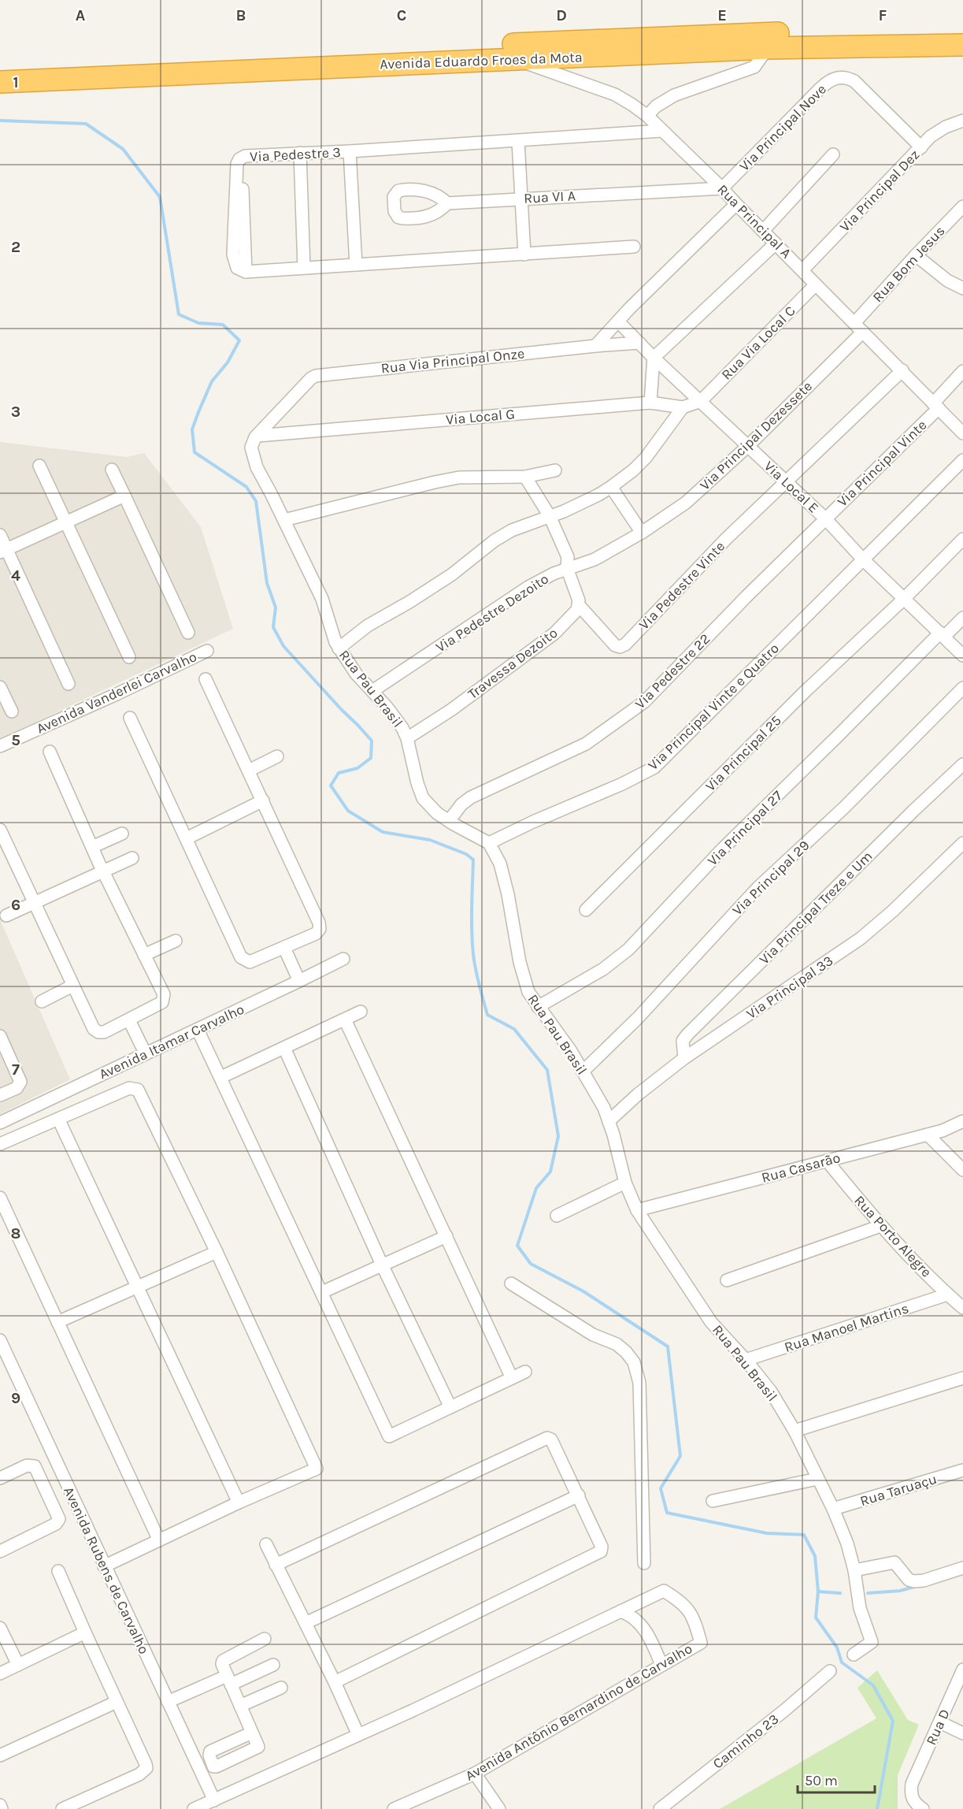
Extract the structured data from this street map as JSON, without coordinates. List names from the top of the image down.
{
  "streets": {
    "highway": ["Avenida Eduardo Froes da Mota"],
    "street": [
      "Via Principal Nove",
      "Via Pedestre 3",
      "Via Principal Dez",
      "Rua VI A",
      "Rua Principal A",
      "Rua Bom Jesus",
      "Rua Via Local C",
      "Rua Via Principal Onze",
      "Via Local G",
      "Via Principal Dezessete",
      "Via Principal Vinte",
      "Via Local E",
      "Via Pedestre Vinte",
      "Via Pedestre Dezoito",
      "Travessa Dezoito",
      "Via Pedestre 22",
      "Rua Pau Brasil",
      "Avenida Vanderlei Carvalho",
      "Via Principal Vinte e Quatro",
      "Via Principal 25",
      "Via Principal 27",
      "Via Principal 29",
      "Via Principal Treze e Um",
      "Via Principal 33",
      "Avenida Itamar Carvalho",
      "Rua Casarão",
      "Rua Porto Alegre",
      "Rua Manoel Martins",
      "Rua Taruaçu",
      "Avenida Rubens de Carvalho",
      "Avenida Antônio Bernardino de Carvalho",
      "Rua D",
      "Caminho 23"
    ]
  },
  "crossings": [
    ["Avenida Eduardo Froes da Mota", "Rua Principal A"],
    ["Via Principal Nove", "Via Principal Dez"],
    ["Via Principal Nove", "Rua VI A"],
    ["Via Principal Nove", "Rua Principal A"],
    ["Via Pedestre 3", "Rua Principal A"],
    ["Via Principal Dez", "Rua Principal A"],
    ["Rua VI A", "Rua Principal A"],
    ["Rua Principal A", "Rua Bom Jesus"],
    ["Rua Principal A", "Rua Via Local C"],
    ["Rua Principal A", "Via Principal Dezessete"],
    ["Rua Principal A", "Via Principal Vinte"],
    ["Rua Bom Jesus", "Via Principal Dezessete"],
    ["Rua Via Local C", "Via Local G"],
    ["Rua Via Local C", "Via Local E"],
    ["Rua Via Principal Onze", "Via Local G"],
    ["Rua Via Principal Onze", "Via Local E"],
    ["Rua Via Principal Onze", "Rua Pau Brasil"],
    ["Via Local G", "Via Local E"],
    ["Via Local G", "Rua Pau Brasil"],
    ["Via Principal Dezessete", "Via Local E"],
    ["Via Principal Dezessete", "Via Pedestre Dezoito"],
    ["Via Principal Vinte", "Via Local E"],
    ["Via Principal Vinte", "Via Pedestre 22"],
    ["Via Local E", "Via Pedestre Vinte"],
    ["Via Local E", "Via Pedestre 22"],
    ["Via Local E", "Via Principal Vinte e Quatro"],
    ["Via Local E", "Via Principal 25"],
    ["Via Local E", "Via Principal 27"],
    ["Via Pedestre Vinte", "Travessa Dezoito"],
    ["Via Pedestre Dezoito", "Rua Pau Brasil"],
    ["Travessa Dezoito", "Rua Pau Brasil"],
    ["Via Pedestre 22", "Rua Pau Brasil"],
    ["Rua Pau Brasil", "Via Principal Vinte e Quatro"],
    ["Rua Pau Brasil", "Via Principal 27"],
    ["Rua Pau Brasil", "Via Principal 29"],
    ["Rua Pau Brasil", "Via Principal 33"],
    ["Rua Pau Brasil", "Rua Casarão"],
    ["Rua Pau Brasil", "Rua Manoel Martins"],
    ["Rua Pau Brasil", "Rua Taruaçu"],
    ["Via Principal Treze e Um", "Via Principal 33"],
    ["Rua Casarão", "Rua Porto Alegre"],
    ["Rua Porto Alegre", "Rua Manoel Martins"]
  ],
  "scale_bar": "50 m",
  "grid": {
    "columns": [
      "A",
      "B",
      "C",
      "D",
      "E",
      "F"
    ],
    "rows": [
      "1",
      "2",
      "3",
      "4",
      "5",
      "6",
      "7",
      "8",
      "9"
    ]
  }
}
